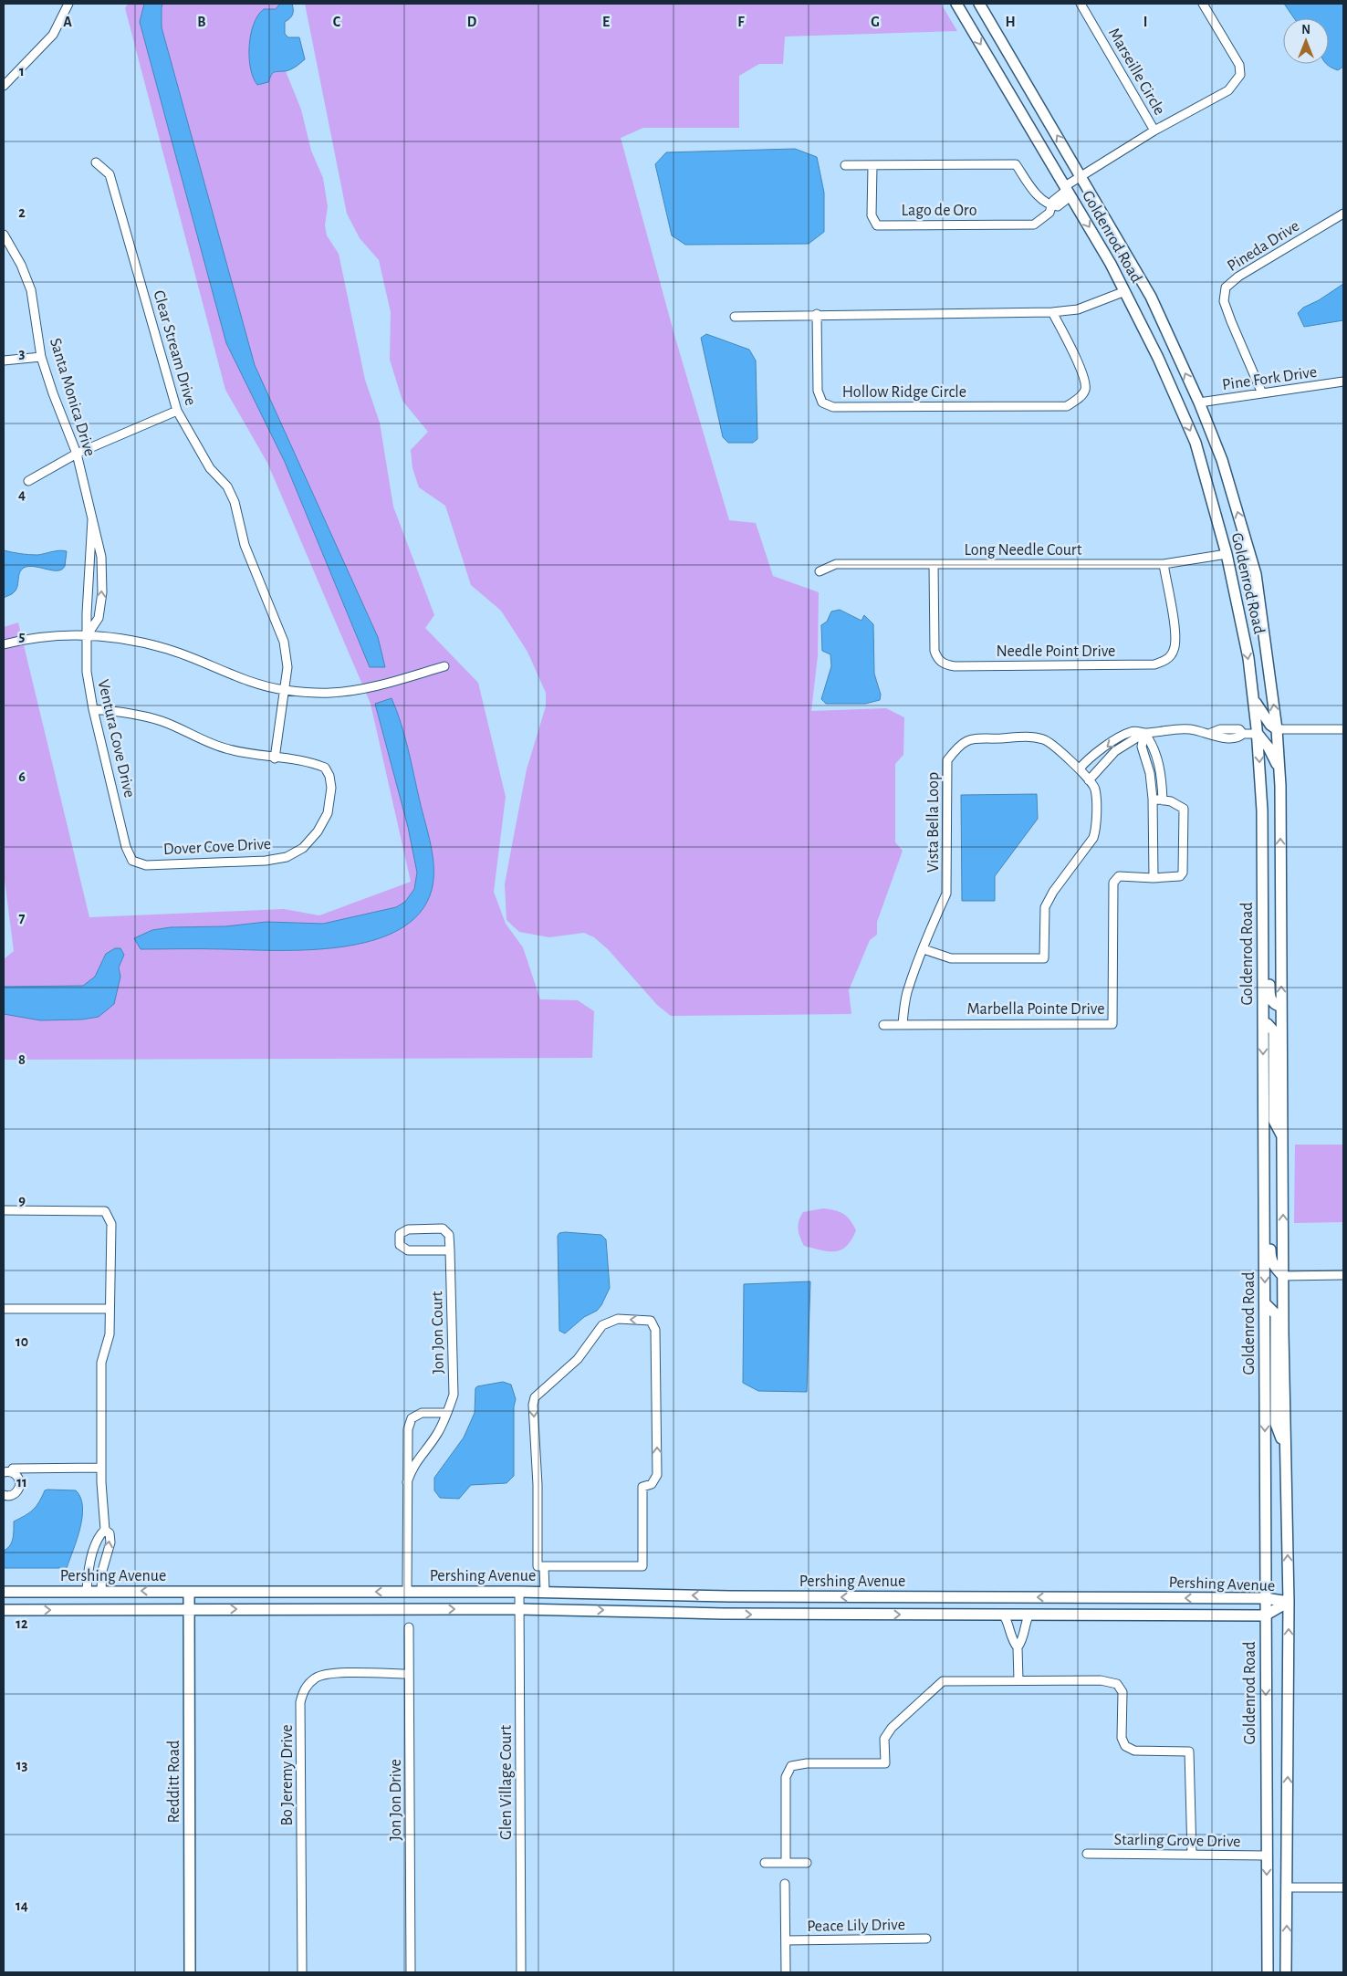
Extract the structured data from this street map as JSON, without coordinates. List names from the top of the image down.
{
  "streets": {
    "main road": ["Goldenrod Road", "Pershing Avenue", "Redditt Road"],
    "street": [
      "Marseille Circle",
      "Lago de Oro",
      "Pineda Drive",
      "Clear Stream Drive",
      "Pine Fork Drive",
      "Hollow Ridge Circle",
      "Santa Monica Drive",
      "Long Needle Court",
      "Needle Point Drive",
      "Ventura Cove Drive",
      "Vista Bella Loop",
      "Dover Cove Drive",
      "Marbella Pointe Drive",
      "Jon Jon Court",
      "Bo Jeremy Drive",
      "Glen Village Court",
      "Jon Jon Drive",
      "Starling Grove Drive",
      "Peace Lily Drive"
    ]
  },
  "crossings": [
    ["Marseille Circle", "Lago de Oro"],
    ["Marseille Circle", "Goldenrod Road"],
    ["Lago de Oro", "Goldenrod Road"],
    ["Goldenrod Road", "Pine Fork Drive"],
    ["Goldenrod Road", "Long Needle Court"],
    ["Goldenrod Road", "Pershing Avenue"],
    ["Goldenrod Road", "Starling Grove Drive"],
    ["Pineda Drive", "Pine Fork Drive"],
    ["Clear Stream Drive", "Dover Cove Drive"],
    ["Santa Monica Drive", "Ventura Cove Drive"],
    ["Long Needle Court", "Needle Point Drive"],
    ["Ventura Cove Drive", "Dover Cove Drive"],
    ["Vista Bella Loop", "Marbella Pointe Drive"],
    ["Jon Jon Court", "Pershing Avenue"],
    ["Pershing Avenue", "Redditt Road"],
    ["Pershing Avenue", "Glen Village Court"],
    ["Bo Jeremy Drive", "Jon Jon Drive"]
  ],
  "north": "top",
  "grid": {
    "columns": [
      "A",
      "B",
      "C",
      "D",
      "E",
      "F",
      "G",
      "H",
      "I"
    ],
    "rows": [
      "1",
      "2",
      "3",
      "4",
      "5",
      "6",
      "7",
      "8",
      "9",
      "10",
      "11",
      "12",
      "13",
      "14"
    ]
  }
}
